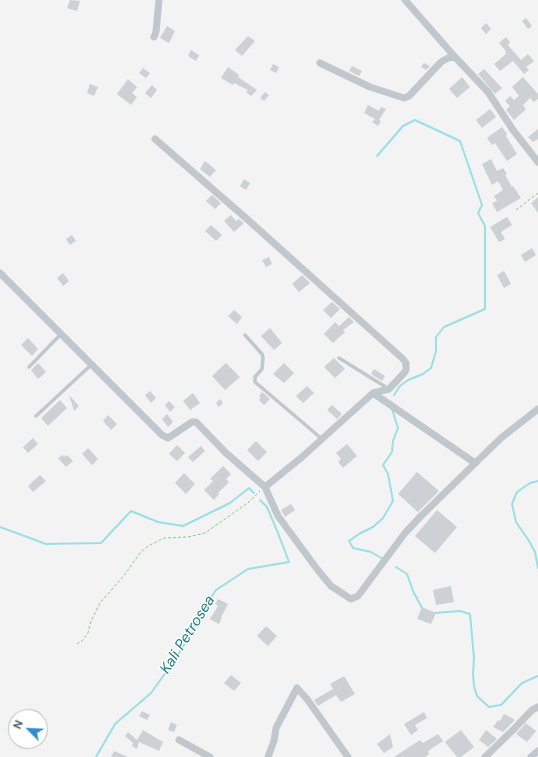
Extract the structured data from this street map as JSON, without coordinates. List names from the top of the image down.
{
  "water": ["Kali Petrosea"],
  "north": "top left"
}
